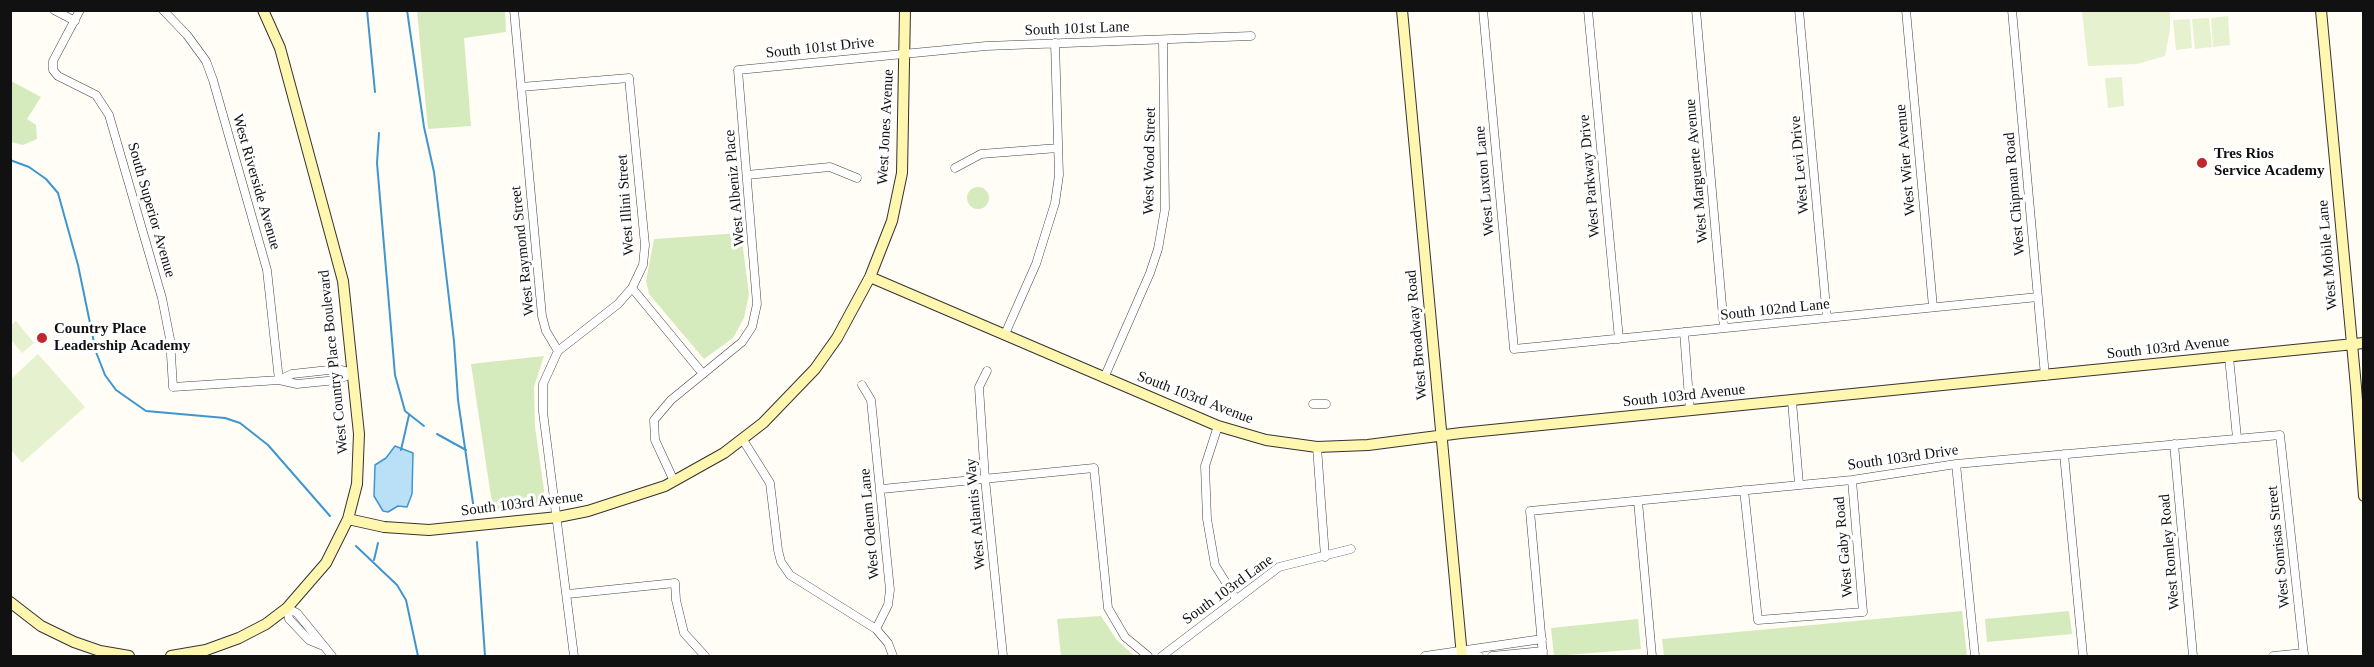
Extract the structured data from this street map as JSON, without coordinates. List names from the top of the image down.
{
  "streets": {
    "street": [
      "South 101st Lane",
      "South 101st Drive",
      "West Jones Avenue",
      "West Wier Avenue",
      "West Wood Street",
      "West Levi Drive",
      "West Marguerte Avenue",
      "West Parkway Drive",
      "West Luxton Lane",
      "West Riverside Avenue",
      "West Albeniz Place",
      "West Chipman Road",
      "West Illini Street",
      "South Superior Avenue",
      "West Raymond Street",
      "West Mobile Lane",
      "South 102nd Lane",
      "West Broadway Road",
      "South 103rd Avenue",
      "West Country Place Boulevard",
      "South 103rd Drive",
      "West Atlantis Way",
      "West Odeum Lane",
      "West Gaby Road",
      "West Sonrisas Street",
      "West Romley Road",
      "South 103rd Lane"
    ]
  },
  "crossings": [
    ["South 101st Lane", "South 101st Drive"],
    ["South 101st Lane", "West Jones Avenue"],
    ["South 101st Lane", "West Wood Street"],
    ["South 101st Drive", "West Jones Avenue"],
    ["South 101st Drive", "West Albeniz Place"],
    ["West Jones Avenue", "South 103rd Avenue"],
    ["West Wier Avenue", "South 102nd Lane"],
    ["West Wood Street", "South 103rd Avenue"],
    ["West Levi Drive", "South 102nd Lane"],
    ["West Marguerte Avenue", "South 102nd Lane"],
    ["West Parkway Drive", "South 102nd Lane"],
    ["West Luxton Lane", "South 102nd Lane"],
    ["West Riverside Avenue", "South Superior Avenue"],
    ["West Chipman Road", "South 102nd Lane"],
    ["West Chipman Road", "South 103rd Avenue"],
    ["West Illini Street", "West Raymond Street"],
    ["West Mobile Lane", "South 103rd Avenue"],
    ["West Broadway Road", "South 103rd Avenue"],
    ["South 103rd Avenue", "West Country Place Boulevard"],
    ["South 103rd Drive", "West Gaby Road"],
    ["South 103rd Drive", "West Sonrisas Street"],
    ["South 103rd Drive", "West Romley Road"]
  ],
  "places": ["Tres Rios Service Academy", "Country Place Leadership Academy"]
}
